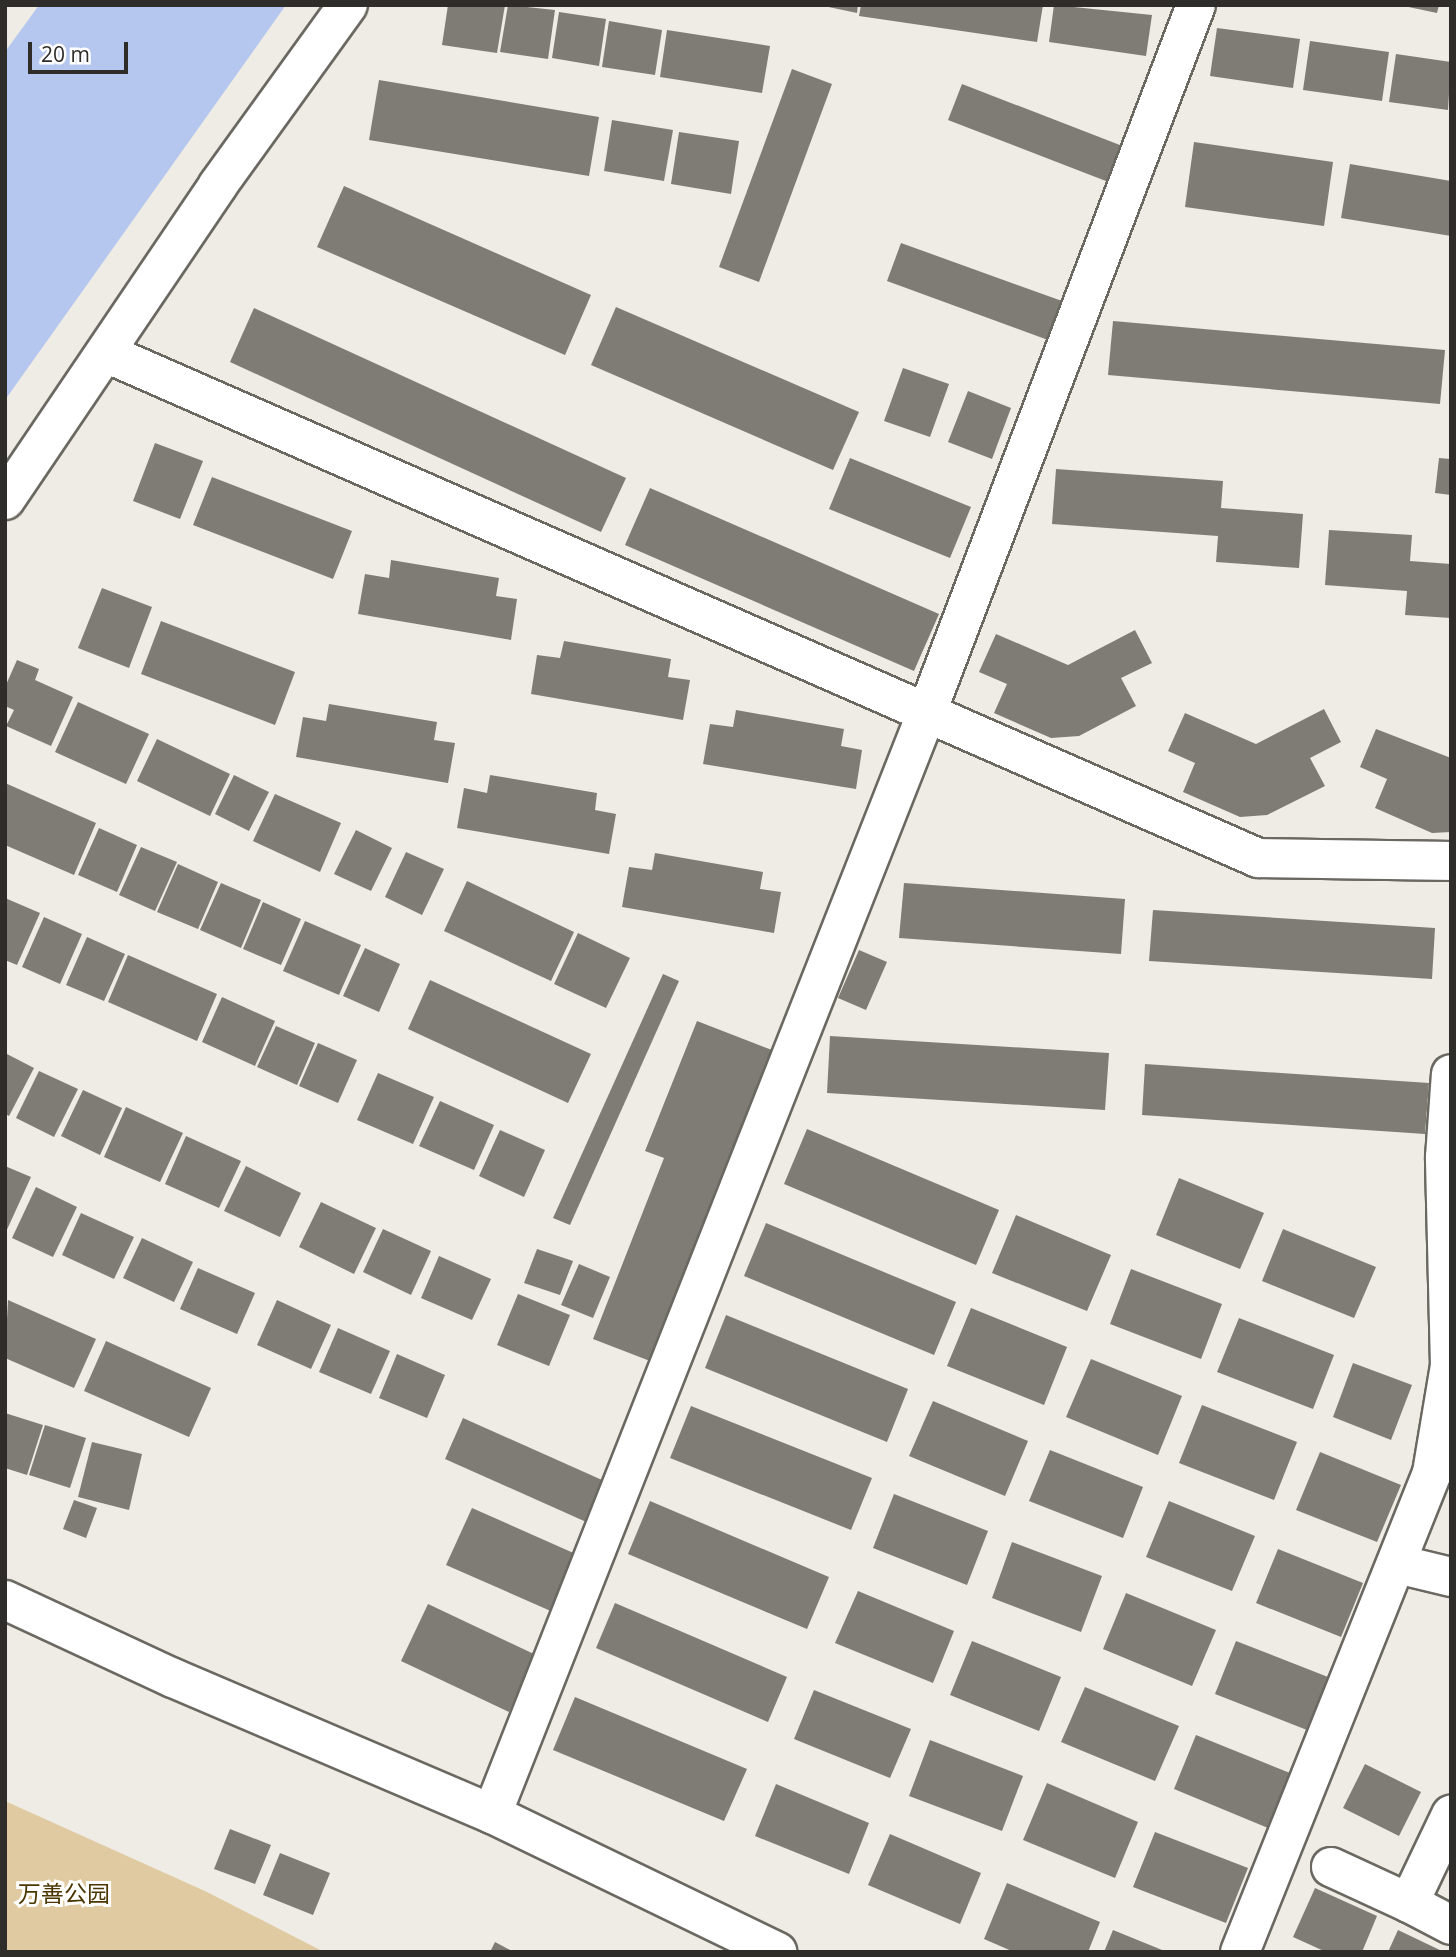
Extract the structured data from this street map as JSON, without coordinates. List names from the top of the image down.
{
  "parks": ["万善公园"],
  "scale_bar": "20 m"
}
